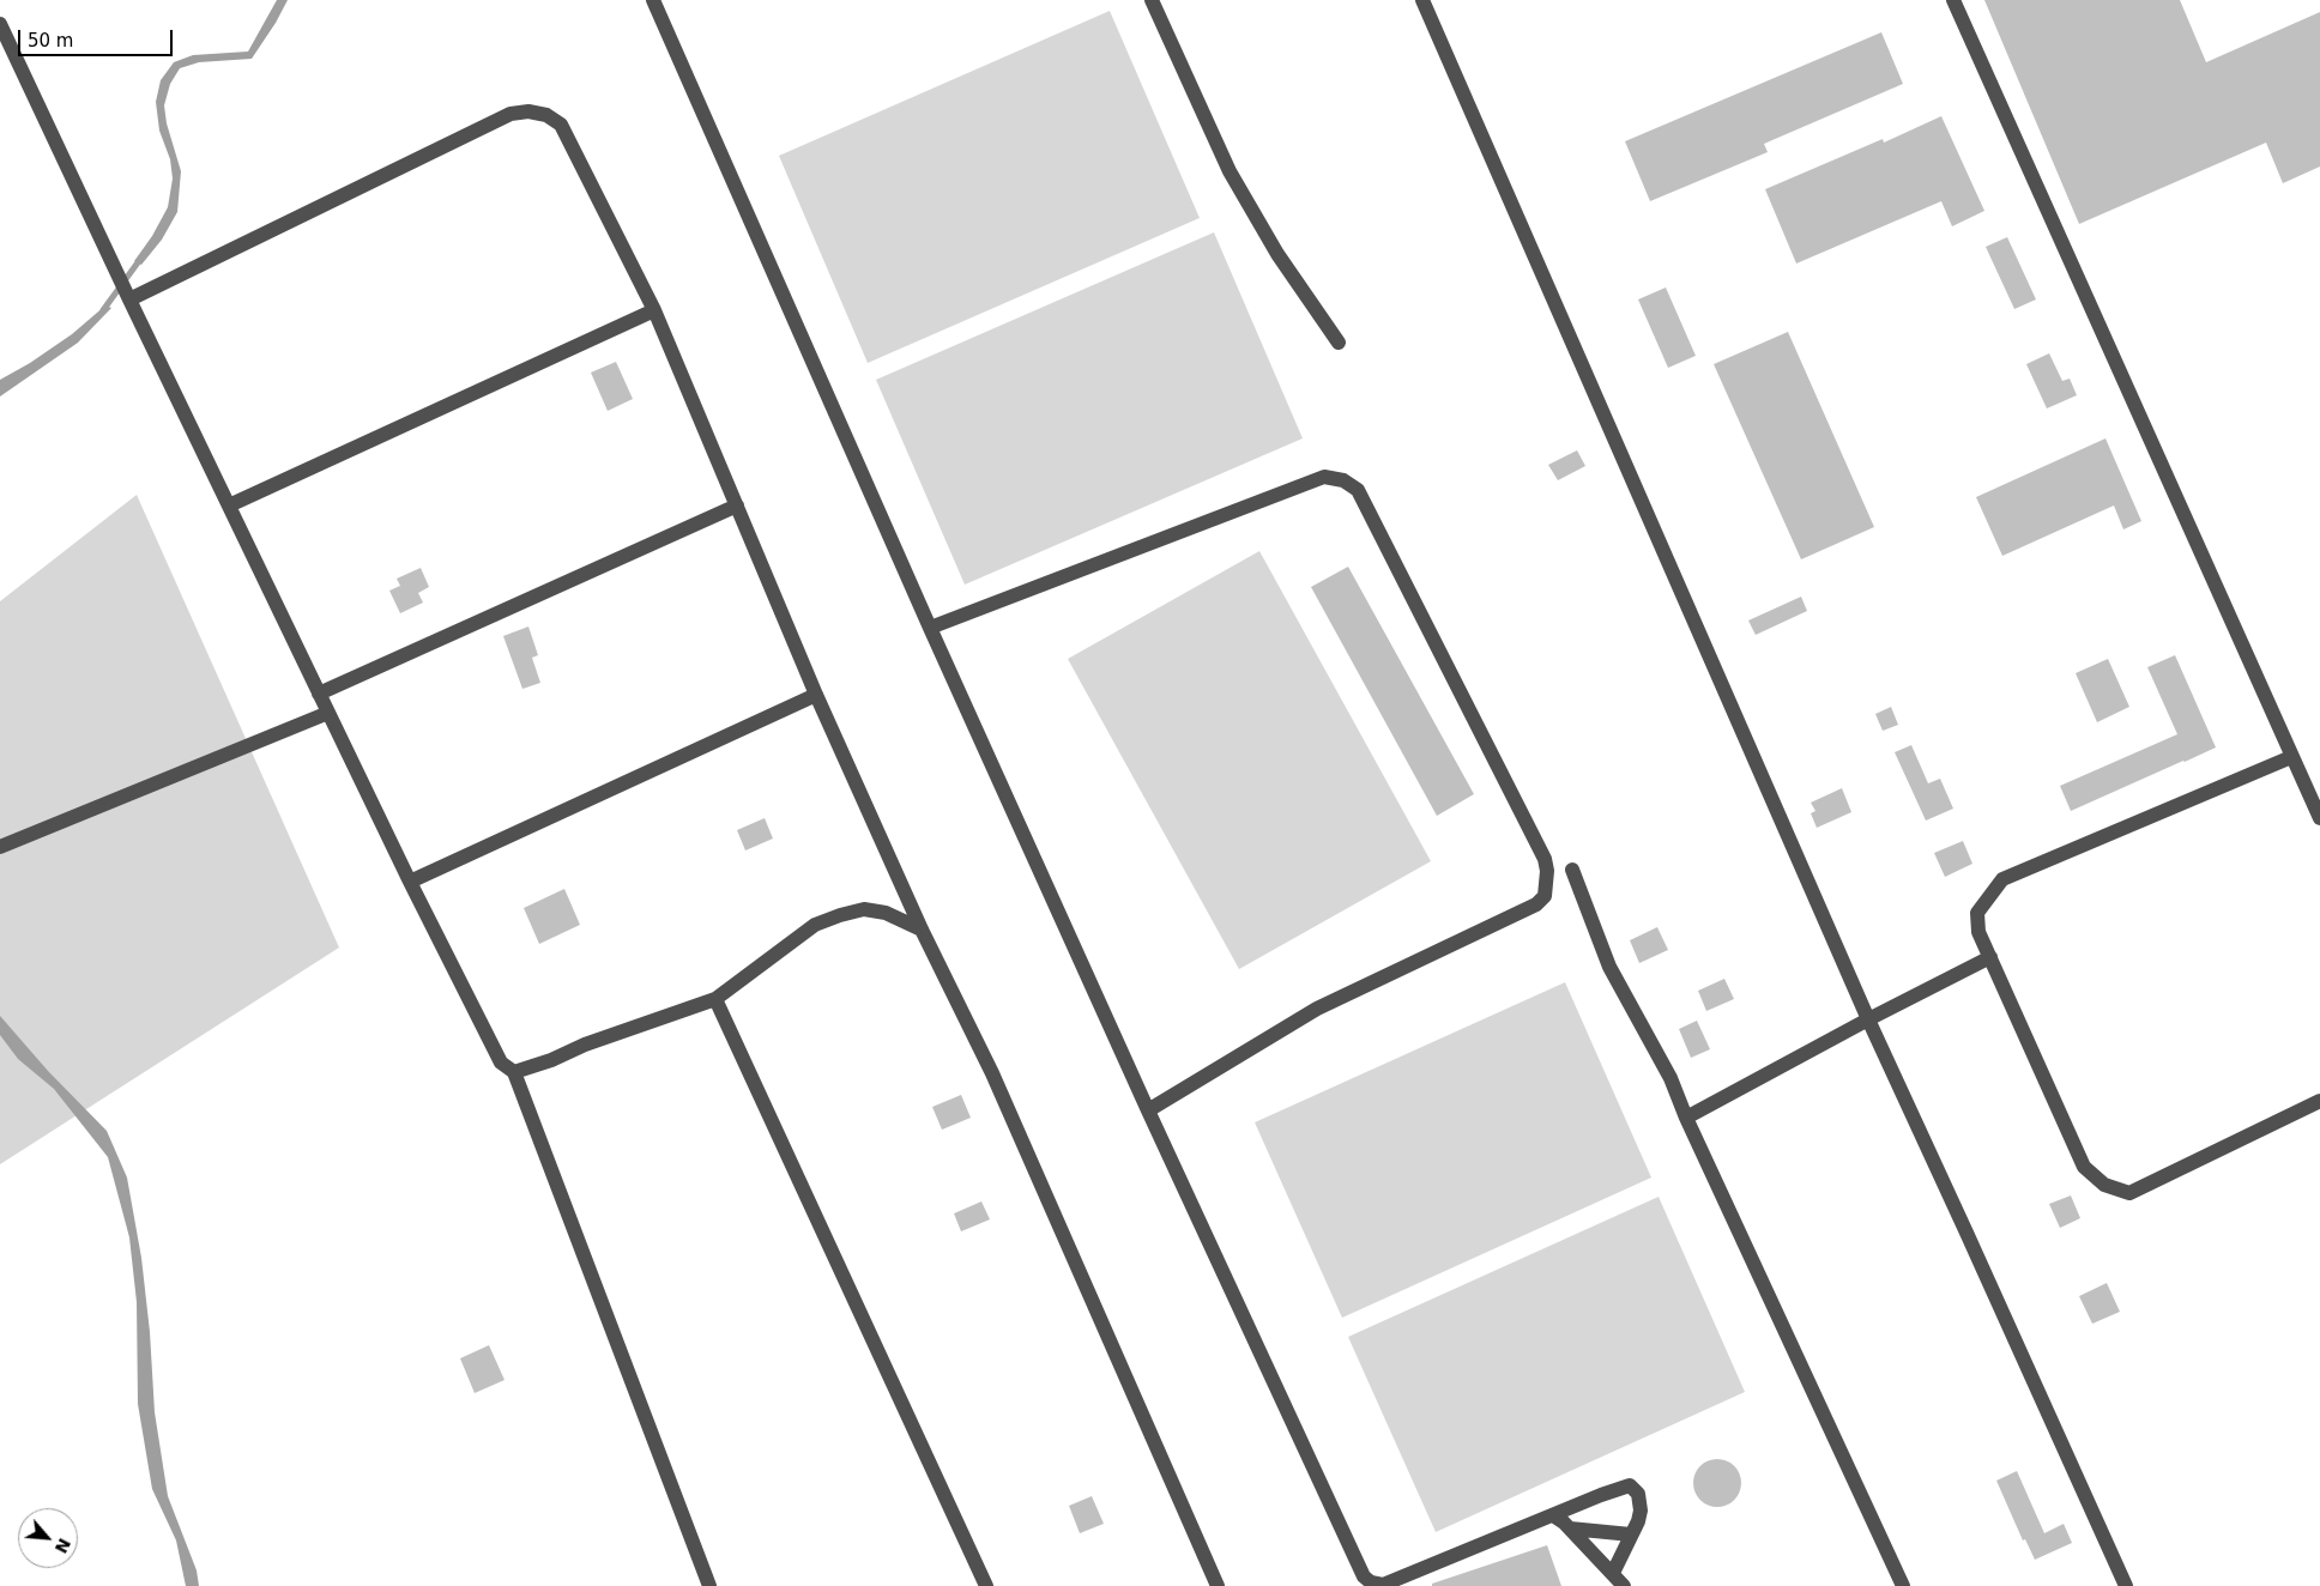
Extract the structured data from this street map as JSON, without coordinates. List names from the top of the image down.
{
  "scale_bar": "50 m",
  "north": "bottom right"
}
